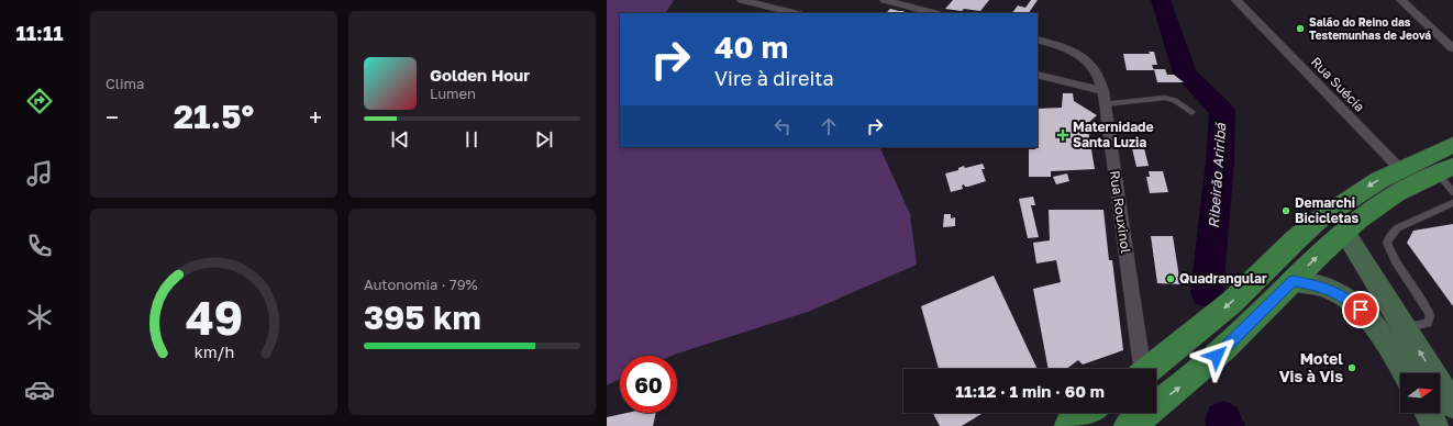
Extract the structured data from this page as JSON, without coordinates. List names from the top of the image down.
{
  "streets": {
    "street": ["Rua Suécia", "Rua Rouxinol"]
  },
  "water": ["Ribeirão Ariribá"],
  "places": {
    "other": [
      "Salão do Reino das Testemunhas de Jeová",
      "Demarchi Bicicletas",
      "Quadrangular",
      "Motel Vis à Vis"
    ],
    "health": ["Maternidade Santa Luzia"]
  },
  "north": "right",
  "page": {
    "tabs": "11:11",
    "tile": [
      "Clima",
      ["Autonomia · 79%", "395 km"]
    ],
    "turn": ["40 m", "Vire à direita"],
    "song": ["Golden Hour", "Lumen"],
    "heat": ["−", "21.5°", "+"],
    "limit": "60",
    "trip": "11:12 · 1 min · 60 m",
    "gauge": ["49", "km/h"]
  }
}
